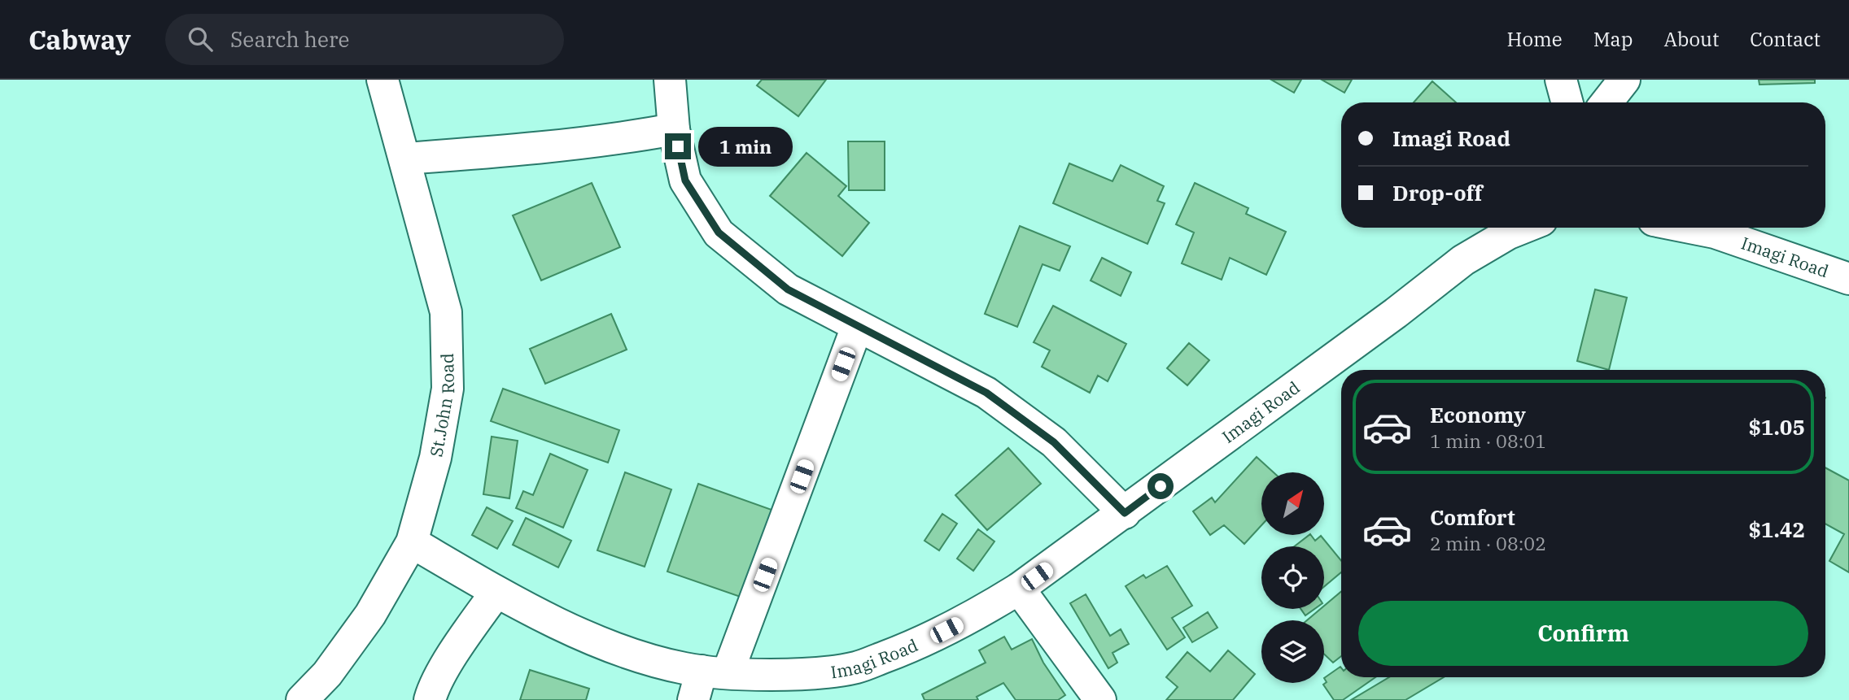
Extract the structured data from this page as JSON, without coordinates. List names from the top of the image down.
{
  "streets": {
    "street": ["Imagi Road", "St.John Road"]
  },
  "crossings": [
    ["Imagi Road", "St.John Road"]
  ],
  "north": "top right",
  "page": {
    "header": "Cabway",
    "search": "Search here",
    "nav": [
      "Home",
      "Map",
      "About",
      "Contact"
    ],
    "banner": ["Imagi Road", "Drop-off"],
    "bubble": "1 min",
    "list": [
      {
        "name": "Economy",
        "note": "1 min · 08:01",
        "value": "$1.05"
      },
      {
        "name": "Comfort",
        "note": "2 min · 08:02",
        "value": "$1.42"
      }
    ],
    "buttons": "Confirm"
  }
}
